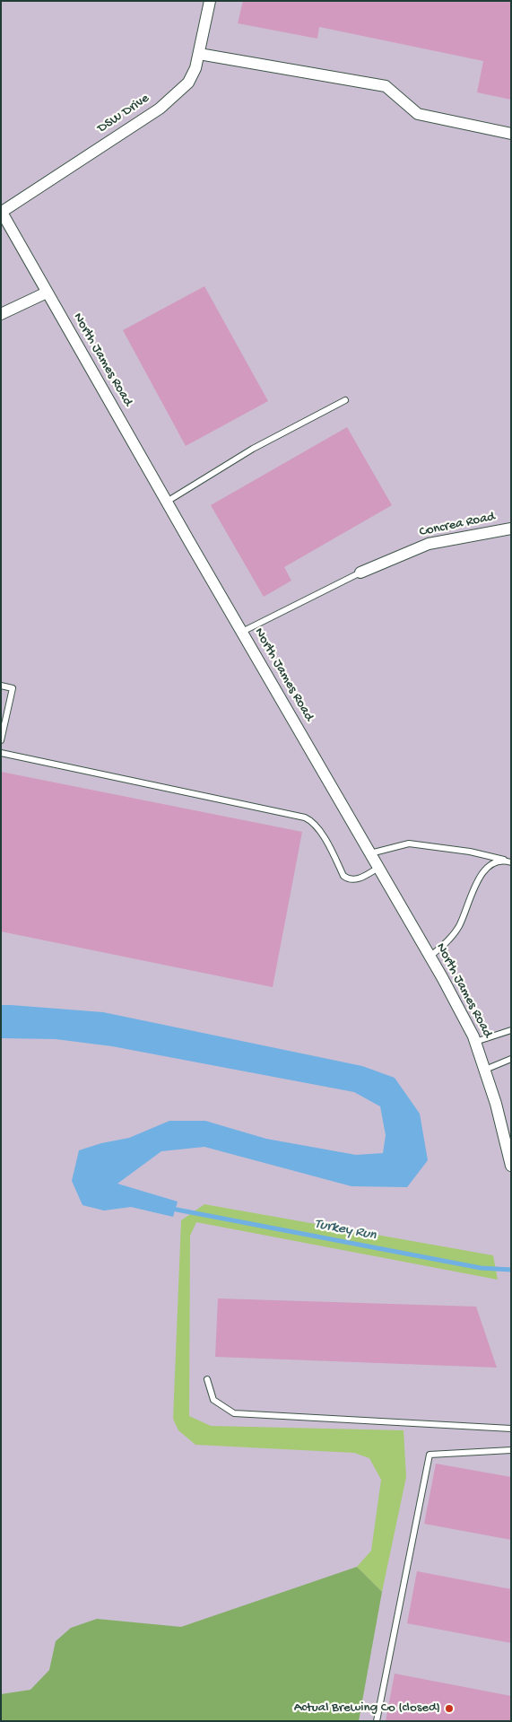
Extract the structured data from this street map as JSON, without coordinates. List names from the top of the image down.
{
  "streets": {
    "street": ["DSW Drive", "North James Road", "Concrea Road"]
  },
  "crossings": [
    ["DSW Drive", "North James Road"]
  ],
  "water": ["Turkey Run"],
  "places": ["Actual Brewing Co (closed)"]
}
